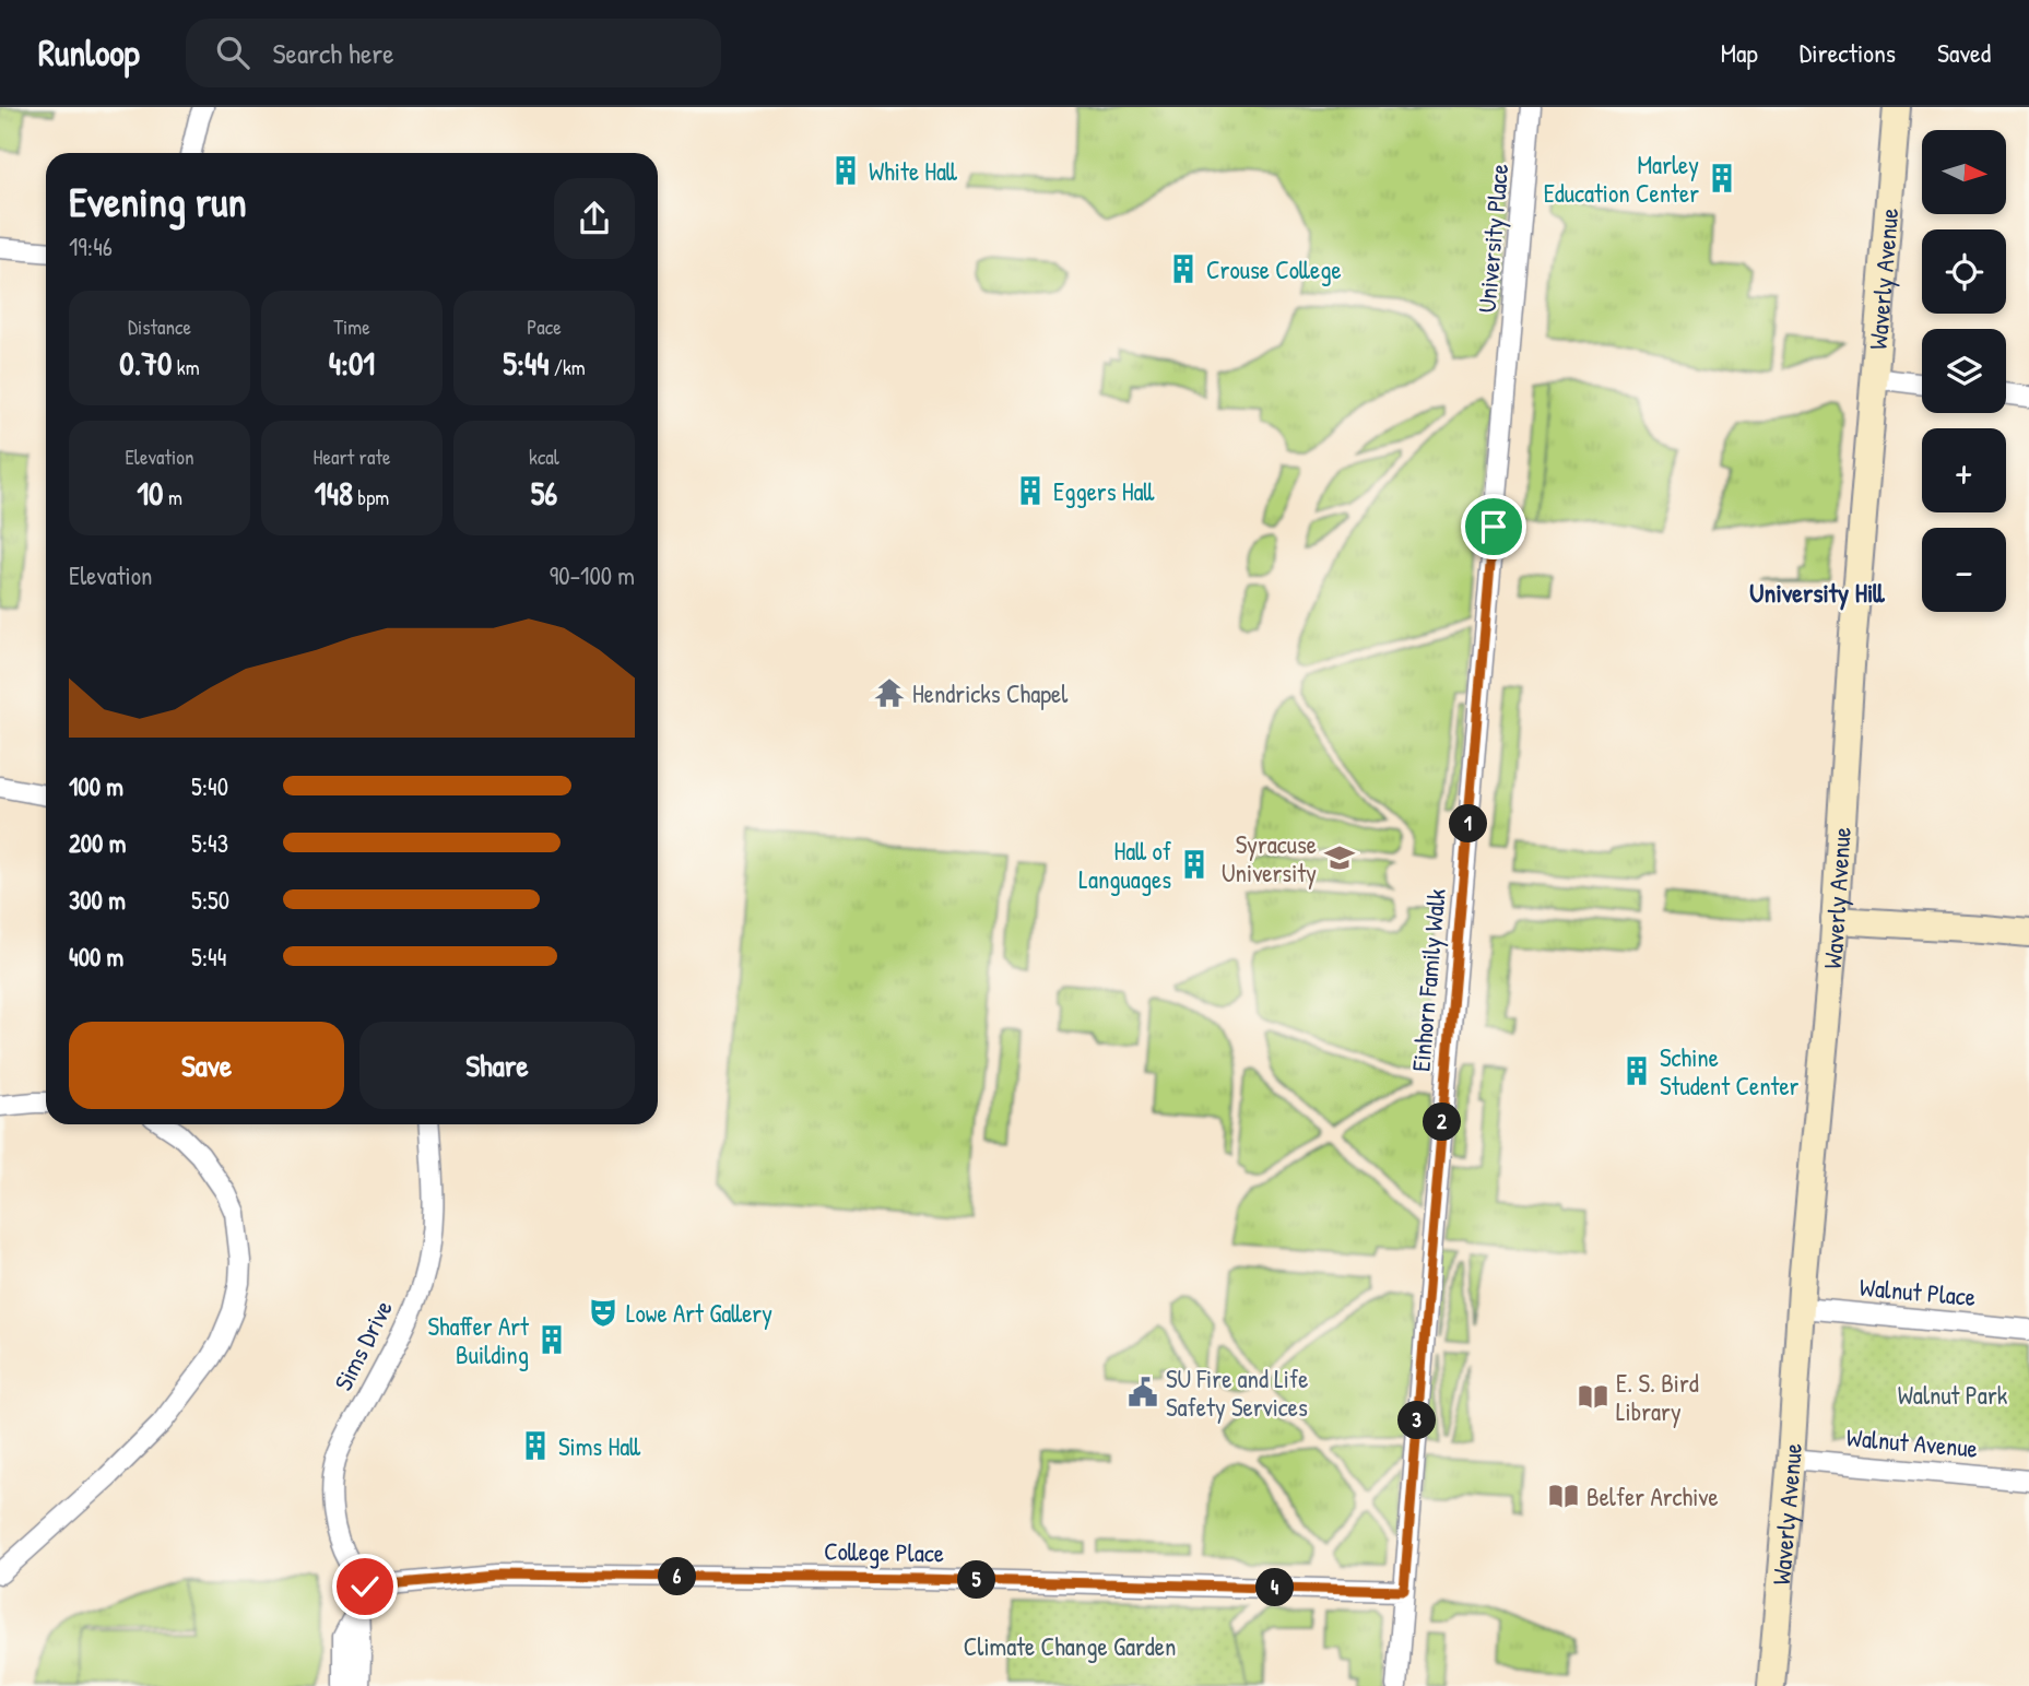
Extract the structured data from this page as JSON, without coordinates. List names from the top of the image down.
{
  "streets": {
    "street": [
      "University Place",
      "Waverly Avenue",
      "Einhorn Family Walk",
      "Walnut Place",
      "Sims Drive",
      "Walnut Avenue",
      "College Place"
    ]
  },
  "crossings": [
    ["University Place", "Einhorn Family Walk"],
    ["Waverly Avenue", "Walnut Place"],
    ["Waverly Avenue", "Walnut Avenue"],
    ["Einhorn Family Walk", "College Place"],
    ["Sims Drive", "College Place"]
  ],
  "districts": ["University Hill"],
  "parks": ["Walnut Park", "Climate Change Garden"],
  "places": {
    "building": [
      "White Hall",
      "Marley Education Center",
      "Crouse College",
      "Eggers Hall",
      "Hall of Languages",
      "Schine Student Center",
      "Shaffer Art Building",
      "Sims Hall"
    ],
    "temple": ["Hendricks Chapel"],
    "school or university": ["Syracuse University"],
    "theatre": ["Lowe Art Gallery"],
    "public building": ["SU Fire and Life Safety Services"],
    "library": ["E. S. Bird Library", "Belfer Archive"]
  },
  "north": "right",
  "page": {
    "header": "Runloop",
    "search": "Search here",
    "nav": ["Map", "Directions", "Saved"],
    "map_buttons": ["+", "−"],
    "heading": ["Evening run", "19:46"],
    "stats": [
      ["Distance", "0.70 km"],
      ["Time", "4:01"],
      ["Pace", "5:44 /km"],
      ["Elevation", "10 m"],
      ["Heart rate", "148 bpm"],
      ["kcal", "56"]
    ],
    "chart": ["Elevation", "90–100 m"],
    "list": [
      {
        "name": "100 m",
        "note": "5:40"
      },
      {
        "name": "200 m",
        "note": "5:43"
      },
      {
        "name": "300 m",
        "note": "5:50"
      },
      {
        "name": "400 m",
        "note": "5:44"
      }
    ],
    "pins": [
      "1",
      "2",
      "3",
      "6",
      "5",
      "4"
    ],
    "buttons": ["Save", "Share"]
  }
}
